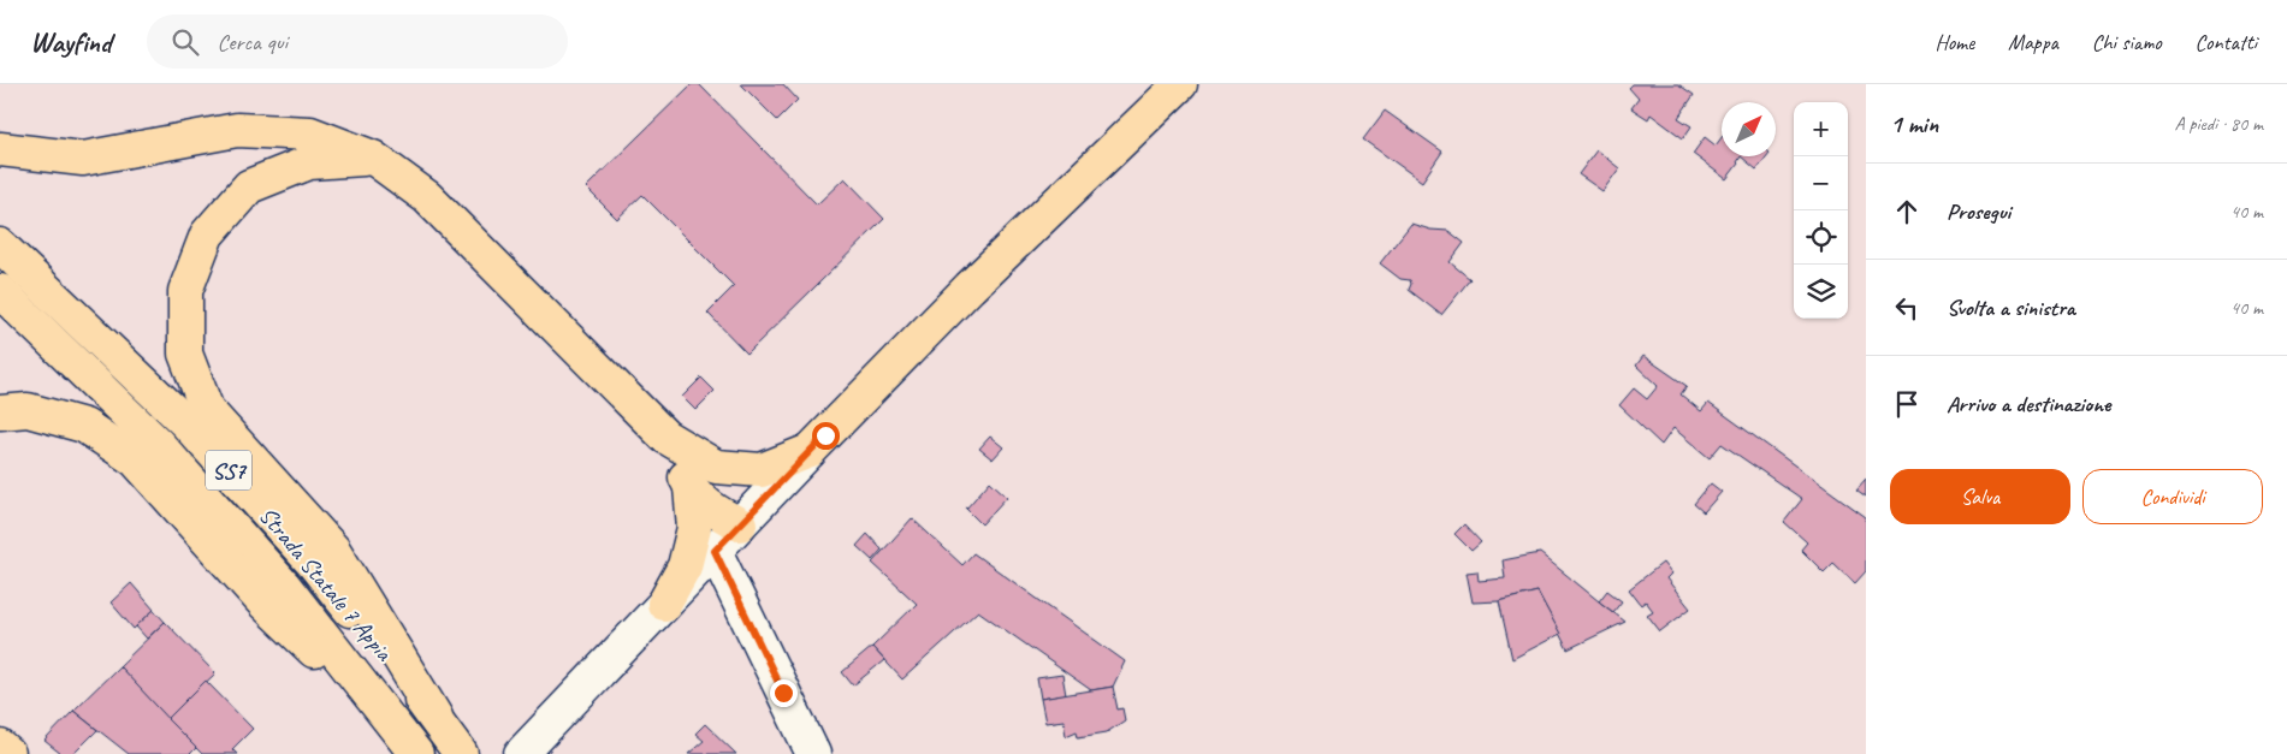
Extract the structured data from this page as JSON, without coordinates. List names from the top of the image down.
{
  "streets": {
    "main road": ["SS7", "Strada Statale 7 Appia"]
  },
  "north": "top right",
  "page": {
    "header": "Wayfind",
    "search": "Cerca qui",
    "nav": [
      "Home",
      "Mappa",
      "Chi siamo",
      "Contatti"
    ],
    "heading": ["1 min", "A piedi · 80 m"],
    "map_buttons": ["+", "−"],
    "list": [
      ["Prosegui", "40 m"],
      ["Svolta a sinistra", "40 m"],
      "Arrivo a destinazione"
    ],
    "buttons": ["Salva", "Condividi"]
  }
}
